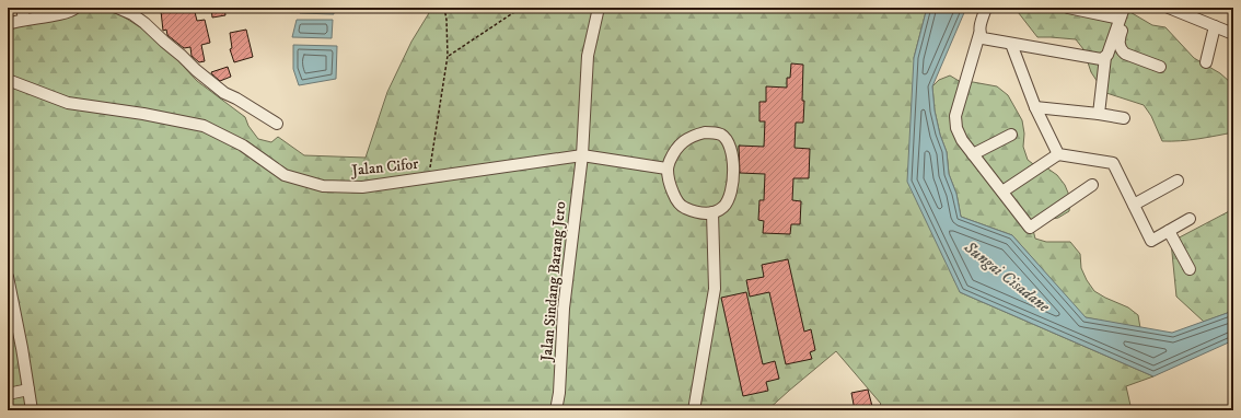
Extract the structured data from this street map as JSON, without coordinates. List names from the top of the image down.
{
  "streets": {
    "street": ["Jalan Cifor", "Jalan Sindang Barang Jero"]
  },
  "crossings": [
    ["Jalan Cifor", "Jalan Sindang Barang Jero"]
  ],
  "water": ["Sungai Cisadane"]
}
